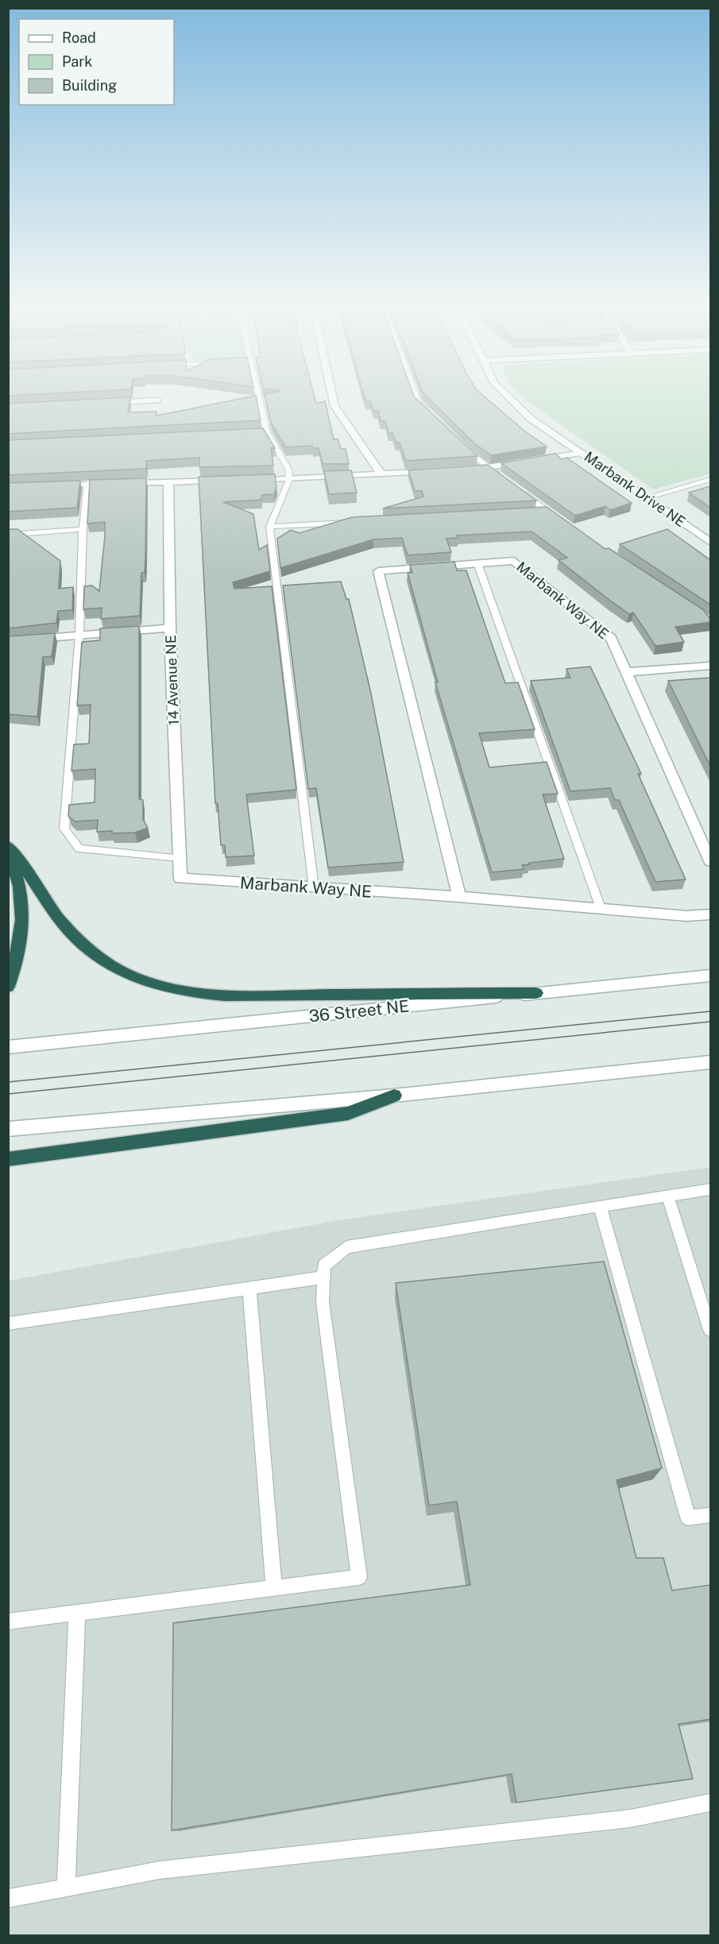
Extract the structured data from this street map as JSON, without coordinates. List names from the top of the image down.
{
  "streets": {
    "street": [
      "Marbank Drive NE",
      "Marbank Way NE",
      "14 Avenue NE",
      "36 Street NE"
    ]
  },
  "crossings": [
    ["Marbank Way NE", "14 Avenue NE"]
  ],
  "legend": ["Road", "Park", "Building"]
}
